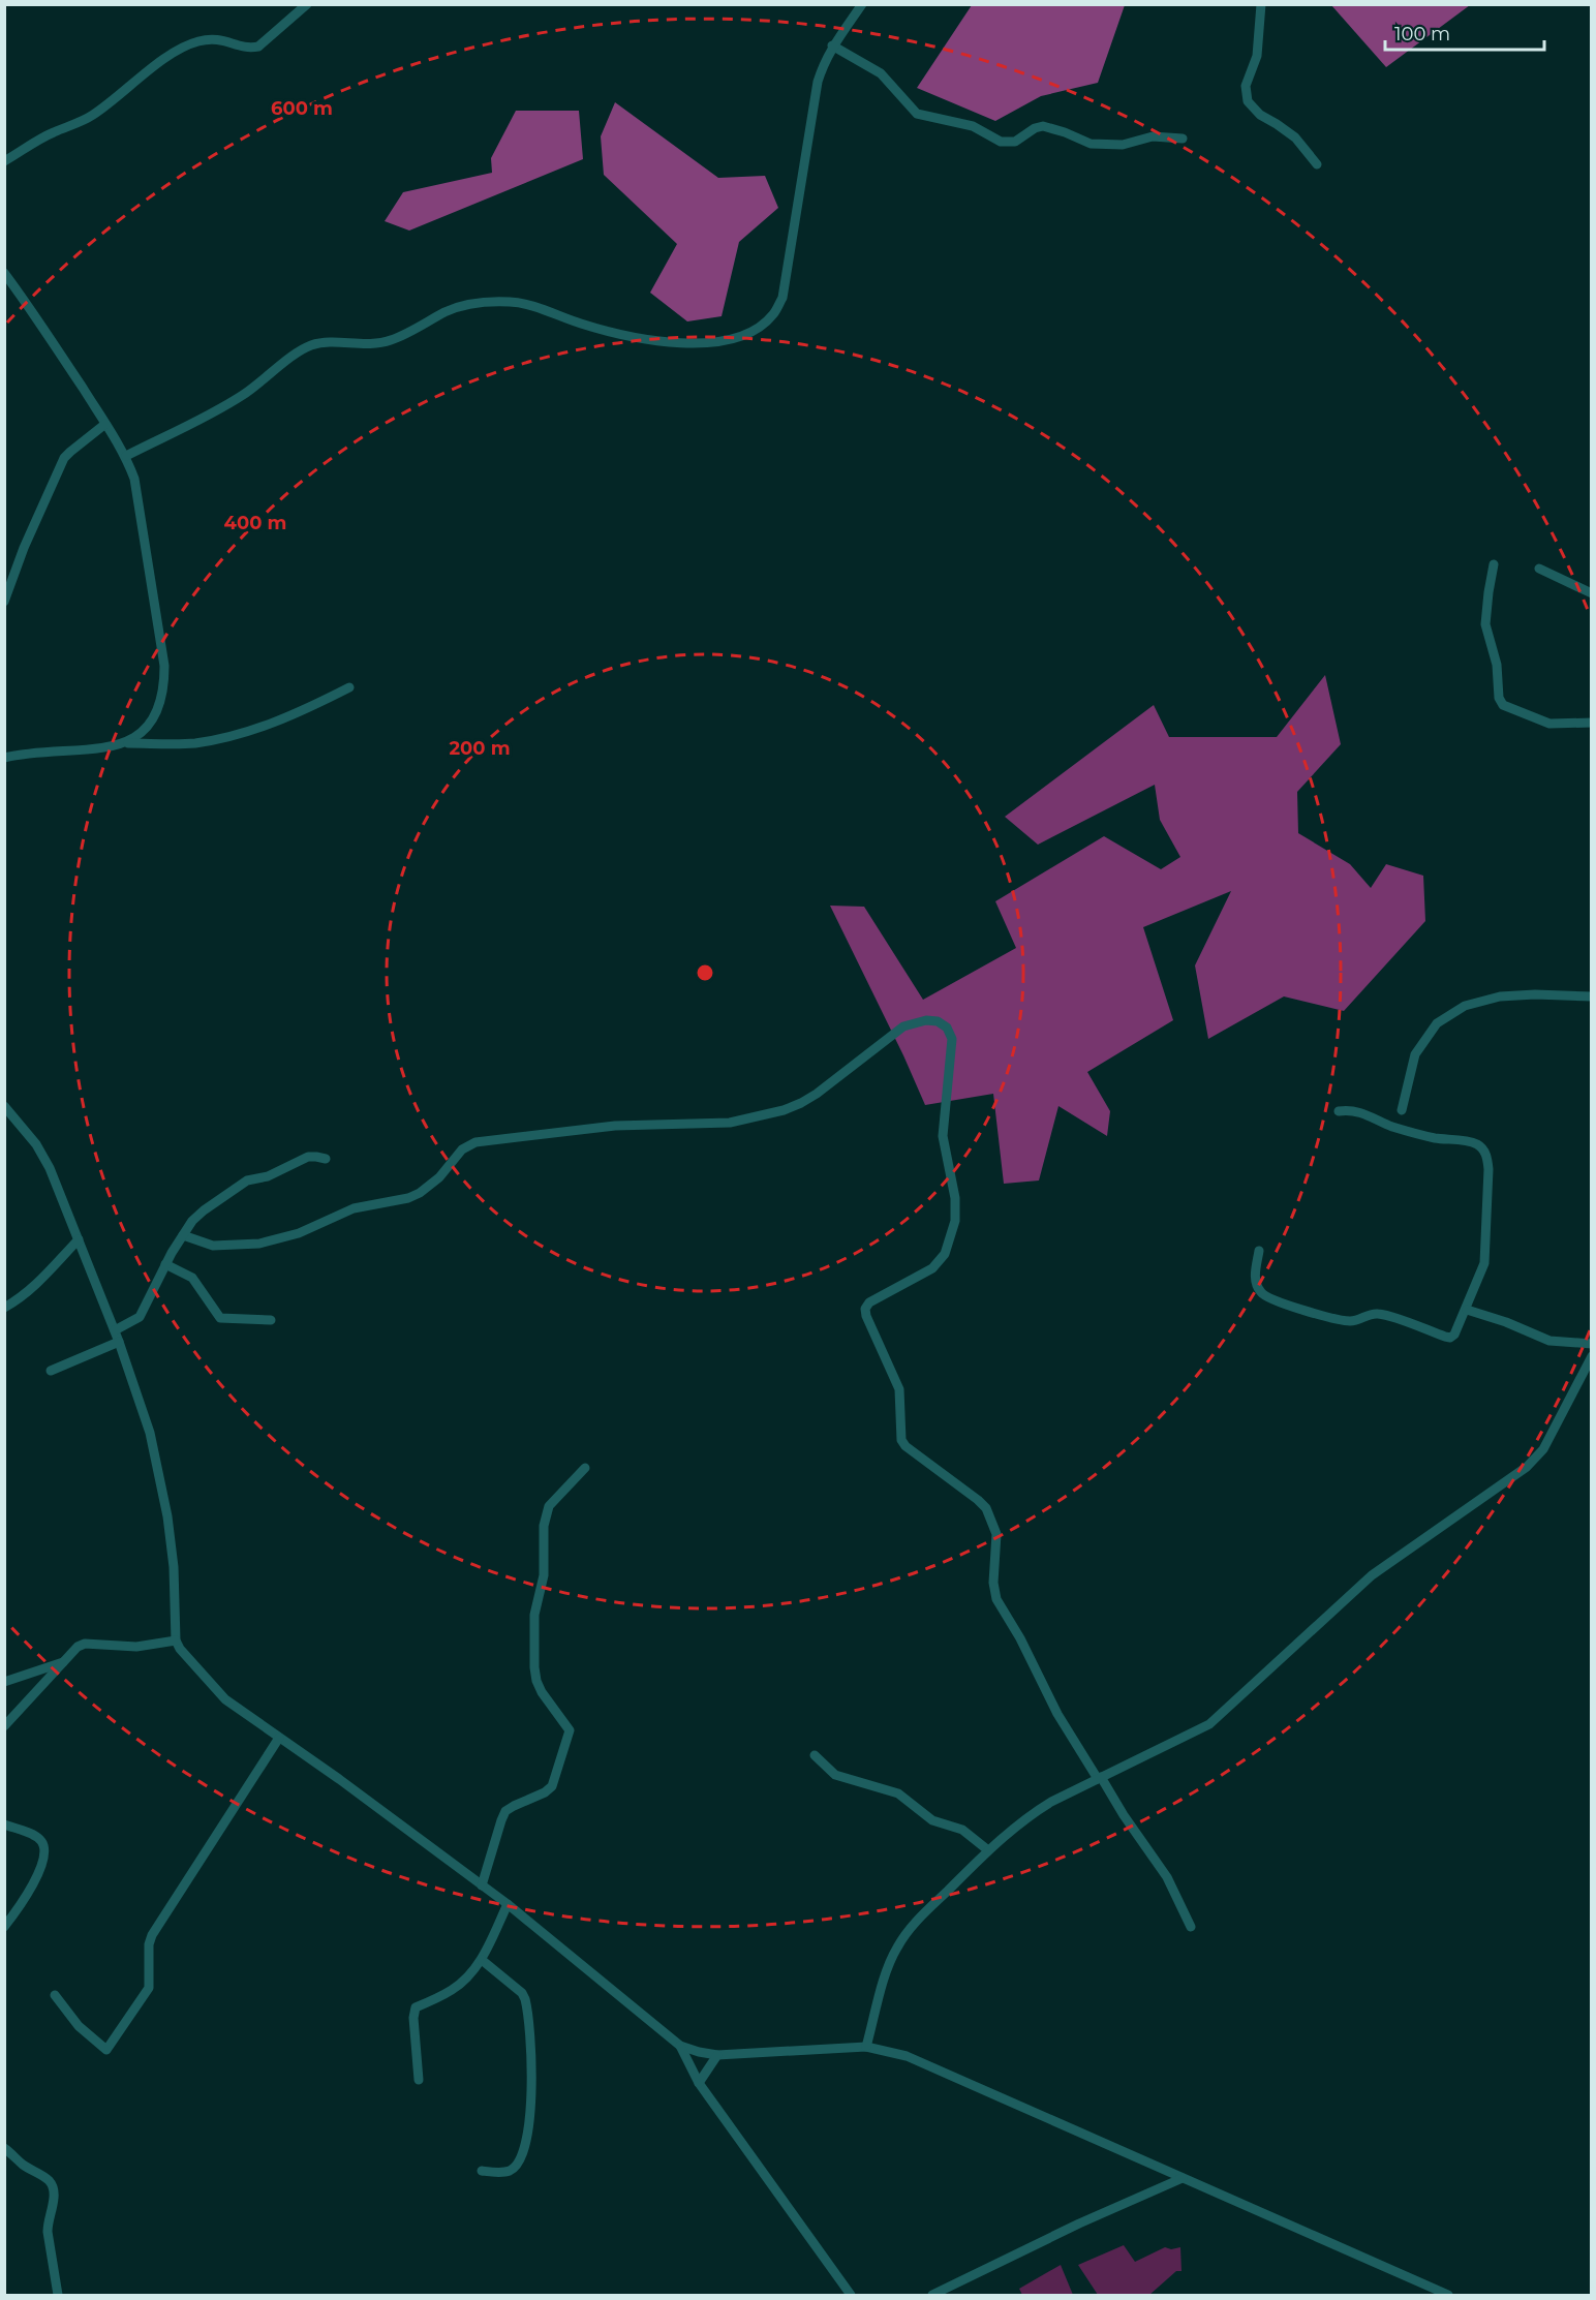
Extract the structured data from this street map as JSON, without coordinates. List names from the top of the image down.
{
  "scale_bar": "100 m",
  "rings": ["600 m", "400 m", "200 m"]
}
